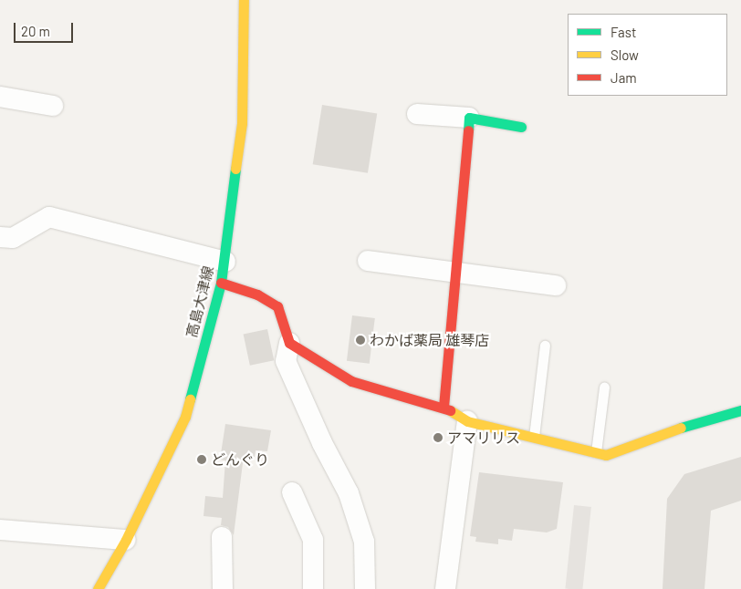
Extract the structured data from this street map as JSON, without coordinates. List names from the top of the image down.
{
  "streets": {
    "street": ["高島大津線"]
  },
  "places": ["わかば薬局 雄琴店", "アマリリス", "どんぐり"],
  "legend": ["Fast", "Slow", "Jam"],
  "scale_bar": "20 m"
}
